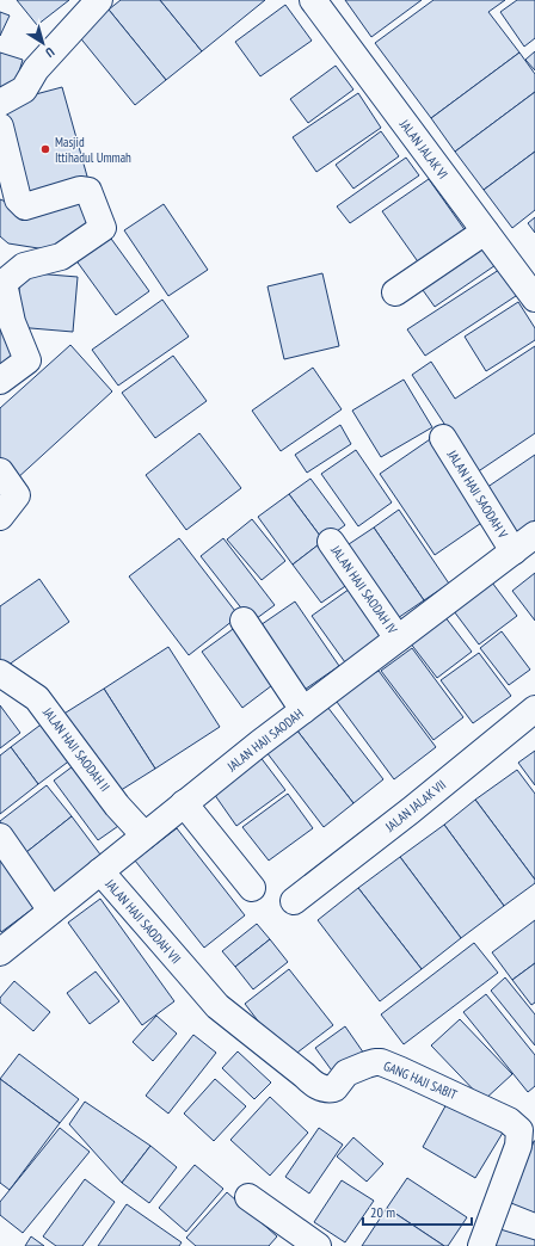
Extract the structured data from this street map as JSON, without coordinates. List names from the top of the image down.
{
  "streets": {
    "street": [
      "JALAN JALAK VI",
      "JALAN HAJI SAODAH V",
      "JALAN HAJI SAODAH IV",
      "JALAN HAJI SAODAH",
      "JALAN HAJI SAODAH II",
      "JALAN JALAK VII",
      "JALAN HAJI SAODAH VII",
      "GANG HAJI SABIT"
    ]
  },
  "crossings": [
    ["JALAN HAJI SAODAH V", "JALAN HAJI SAODAH"],
    ["JALAN HAJI SAODAH IV", "JALAN HAJI SAODAH"],
    ["JALAN HAJI SAODAH", "JALAN HAJI SAODAH II"],
    ["JALAN HAJI SAODAH", "JALAN HAJI SAODAH VII"],
    ["JALAN HAJI SAODAH VII", "GANG HAJI SABIT"]
  ],
  "places": ["Masjid Ittihadul Ummah"],
  "scale_bar": "20 m",
  "north": "bottom right"
}
